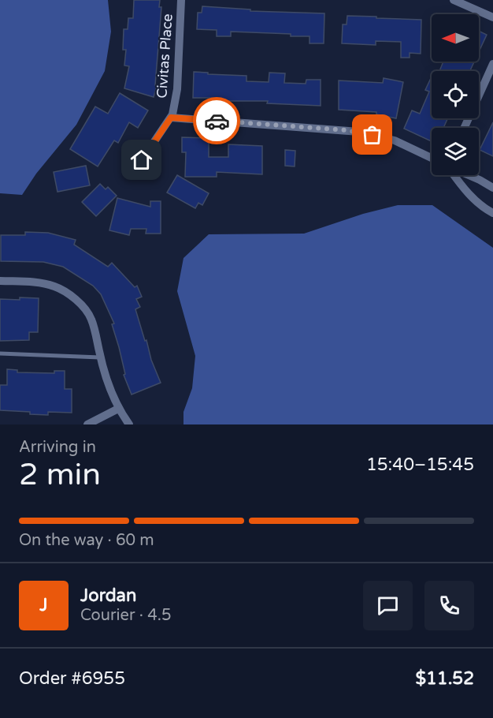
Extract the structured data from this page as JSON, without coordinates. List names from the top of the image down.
{
  "streets": {
    "street": ["Civitas Place"]
  },
  "north": "left",
  "page": {
    "heading": ["2 min", "Arriving in", "15:40–15:45"],
    "panel": [
      "Jordan",
      "Courier · 4.5",
      "Order #6955",
      "$11.52"
    ],
    "bar": "On the way · 60 m",
    "round": "J"
  }
}
